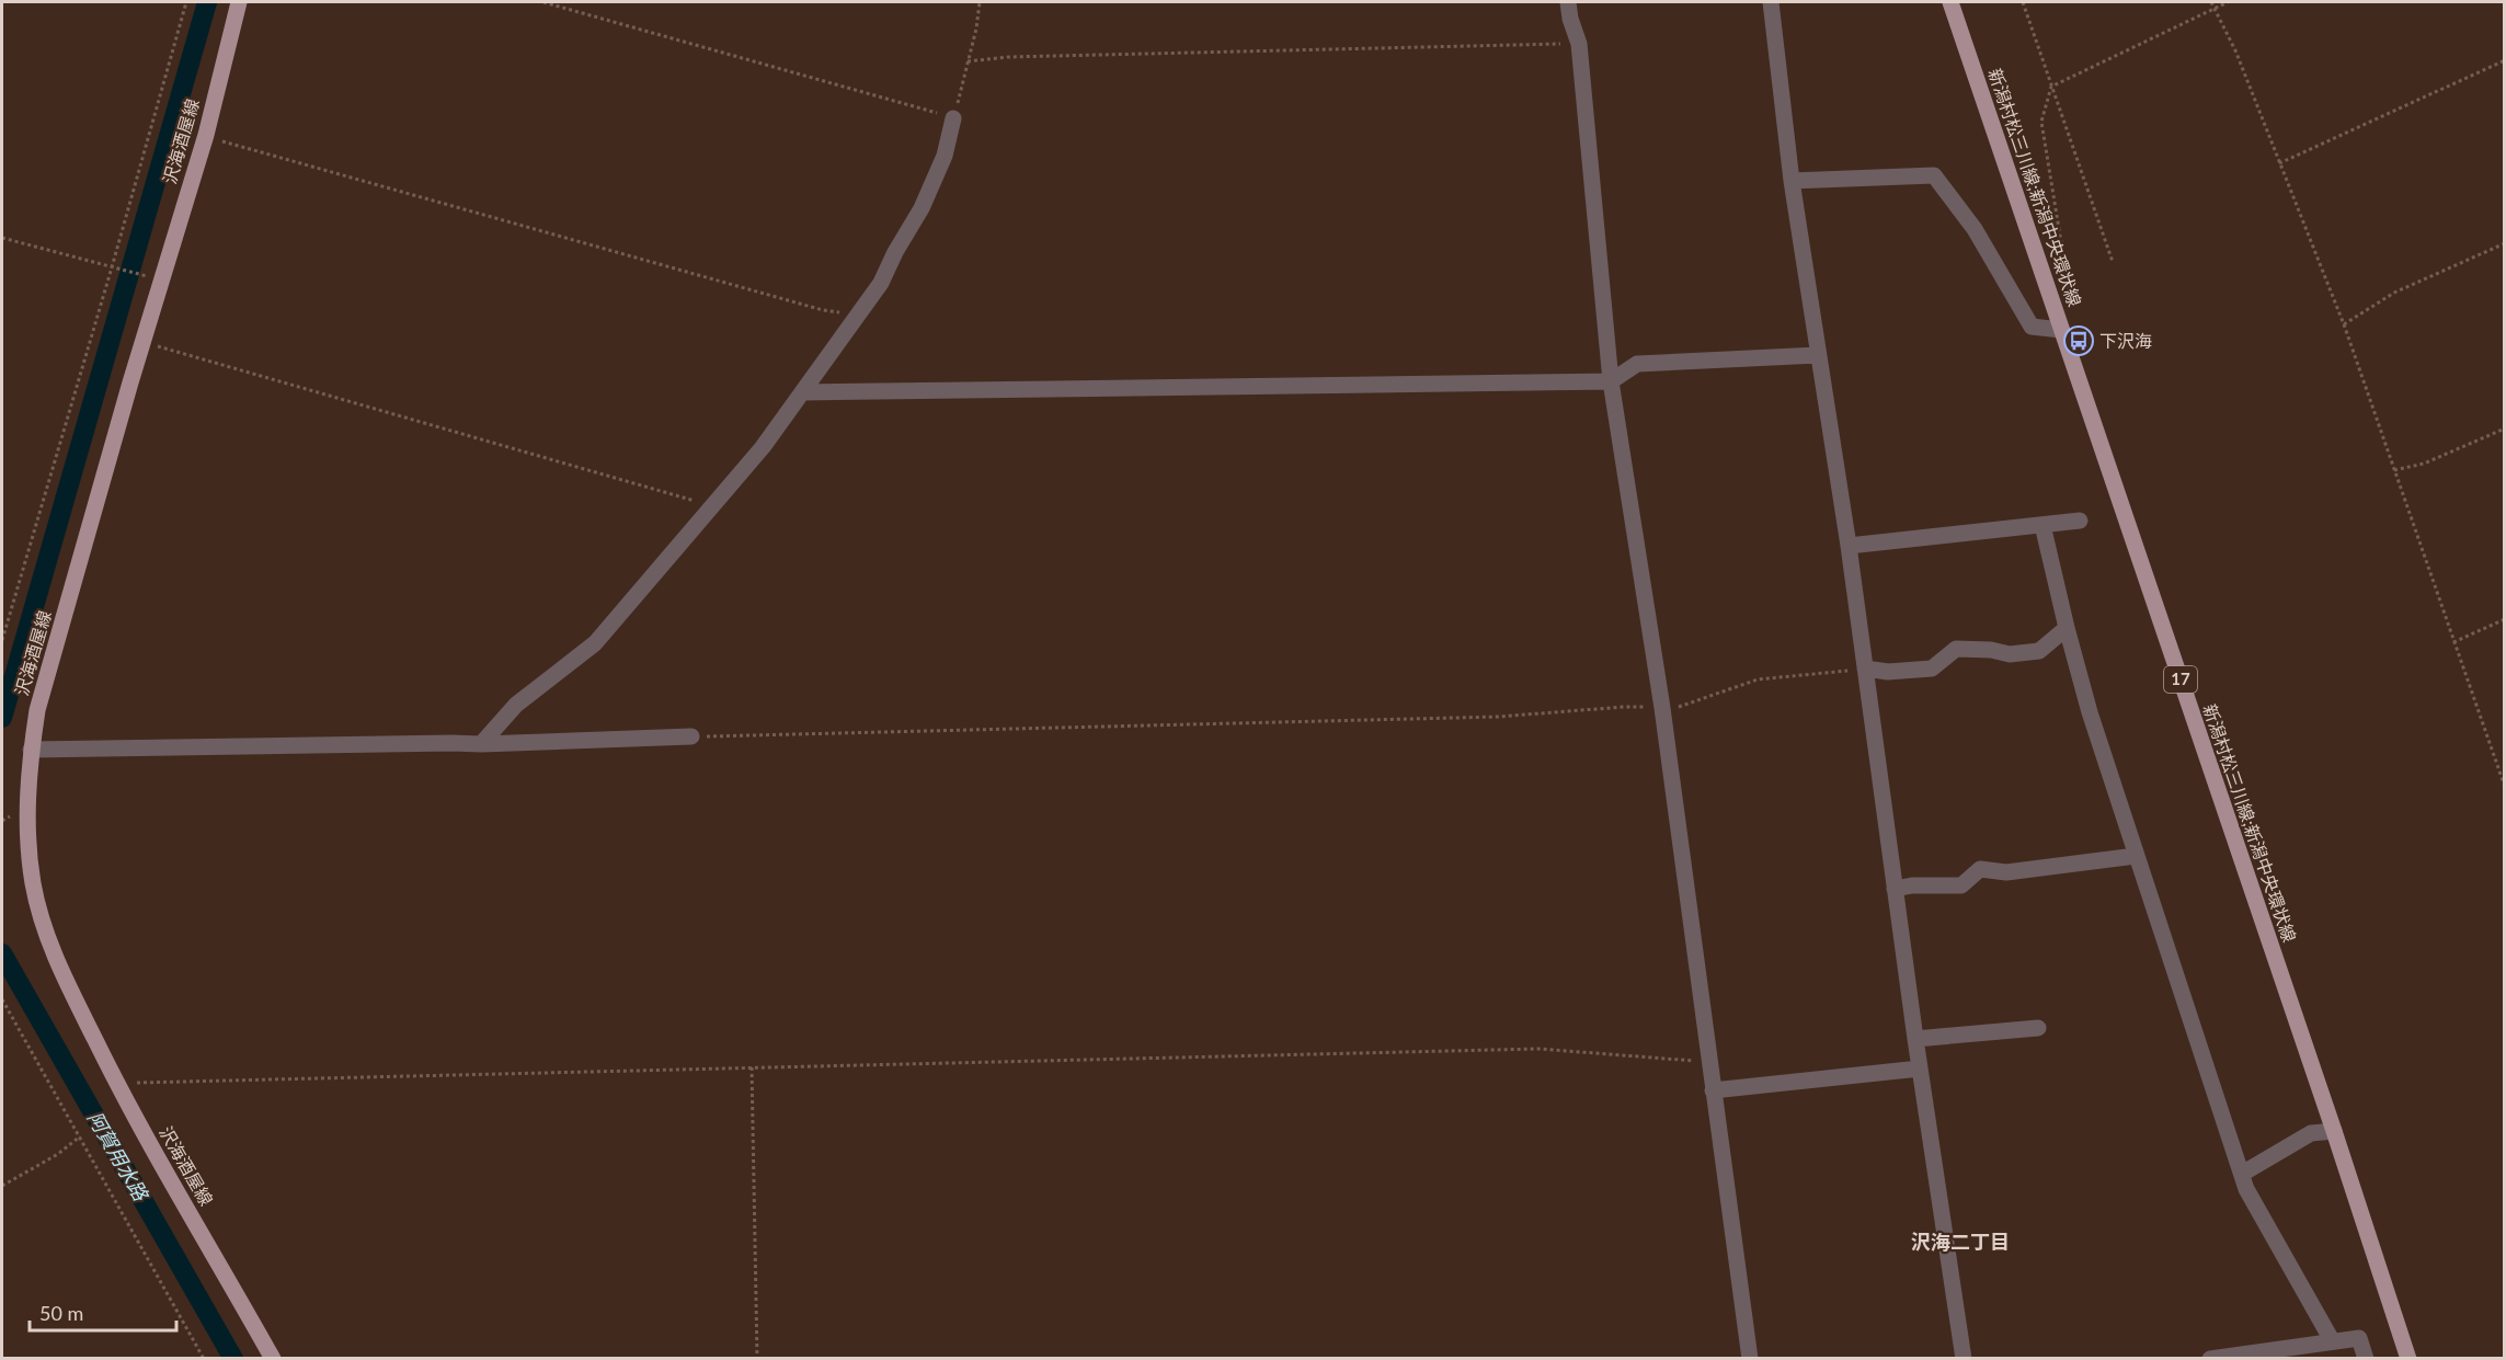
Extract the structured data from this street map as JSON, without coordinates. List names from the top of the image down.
{
  "streets": {
    "main road": ["沢海酒屋線", "新潟村松三川線;新潟中央環状線", "17"]
  },
  "districts": ["沢海二丁目"],
  "water": ["阿賀用水路"],
  "places": {
    "bus stop": ["下沢海"]
  },
  "scale_bar": "50 m"
}
